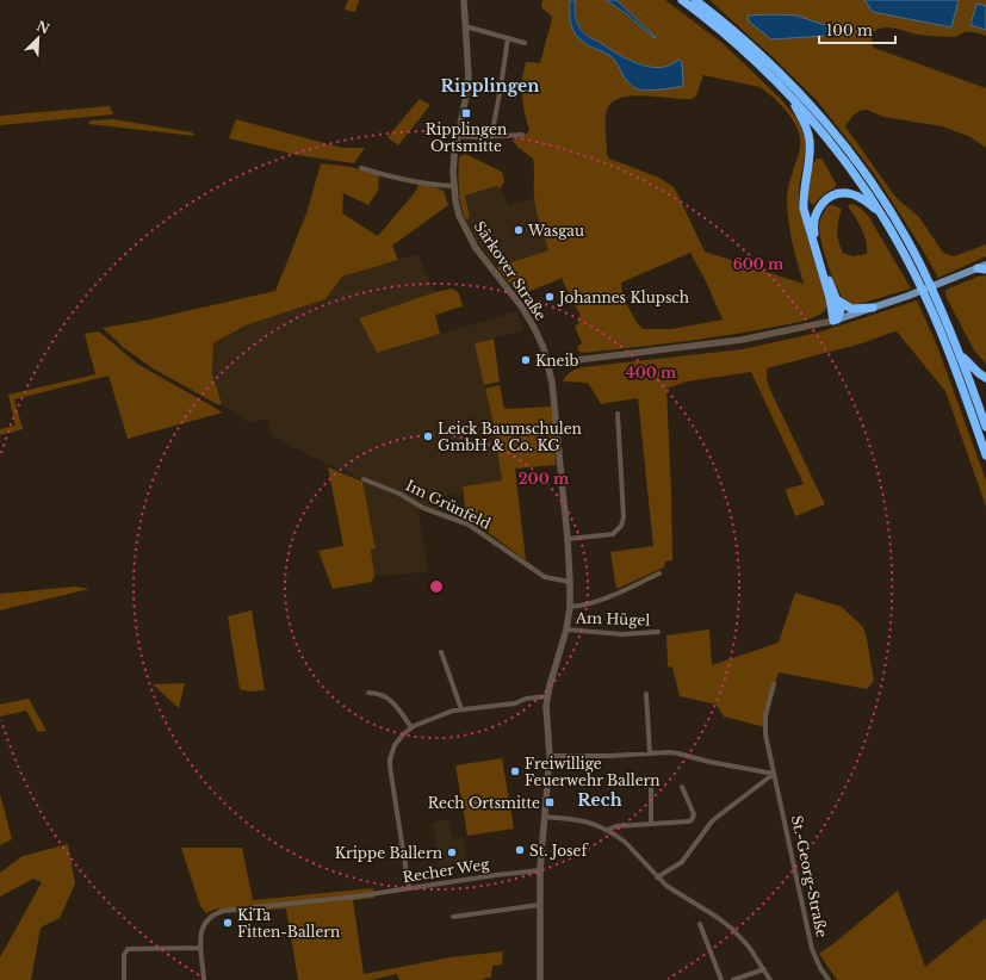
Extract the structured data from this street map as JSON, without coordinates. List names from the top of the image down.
{
  "streets": {
    "main road": ["Särkover Straße"],
    "street": [
      "Im Grünfeld",
      "Am Hügel",
      "Recher Weg",
      "St.-Georg-Straße"
    ]
  },
  "crossings": [
    ["Särkover Straße", "Im Grünfeld"],
    ["Särkover Straße", "Am Hügel"],
    ["Särkover Straße", "Recher Weg"]
  ],
  "districts": ["Ripplingen", "Rech"],
  "places": {
    "transit": ["Ripplingen Ortsmitte", "Rech Ortsmitte"],
    "other": [
      "Wasgau",
      "Johannes Klupsch",
      "Kneib",
      "Leick Baumschulen GmbH & Co. KG",
      "Freiwillige Feuerwehr Ballern",
      "St. Josef",
      "Krippe Ballern",
      "KiTa Fitten-Ballern"
    ]
  },
  "scale_bar": "100 m",
  "north": "top right",
  "rings": ["600 m", "400 m", "200 m"]
}
